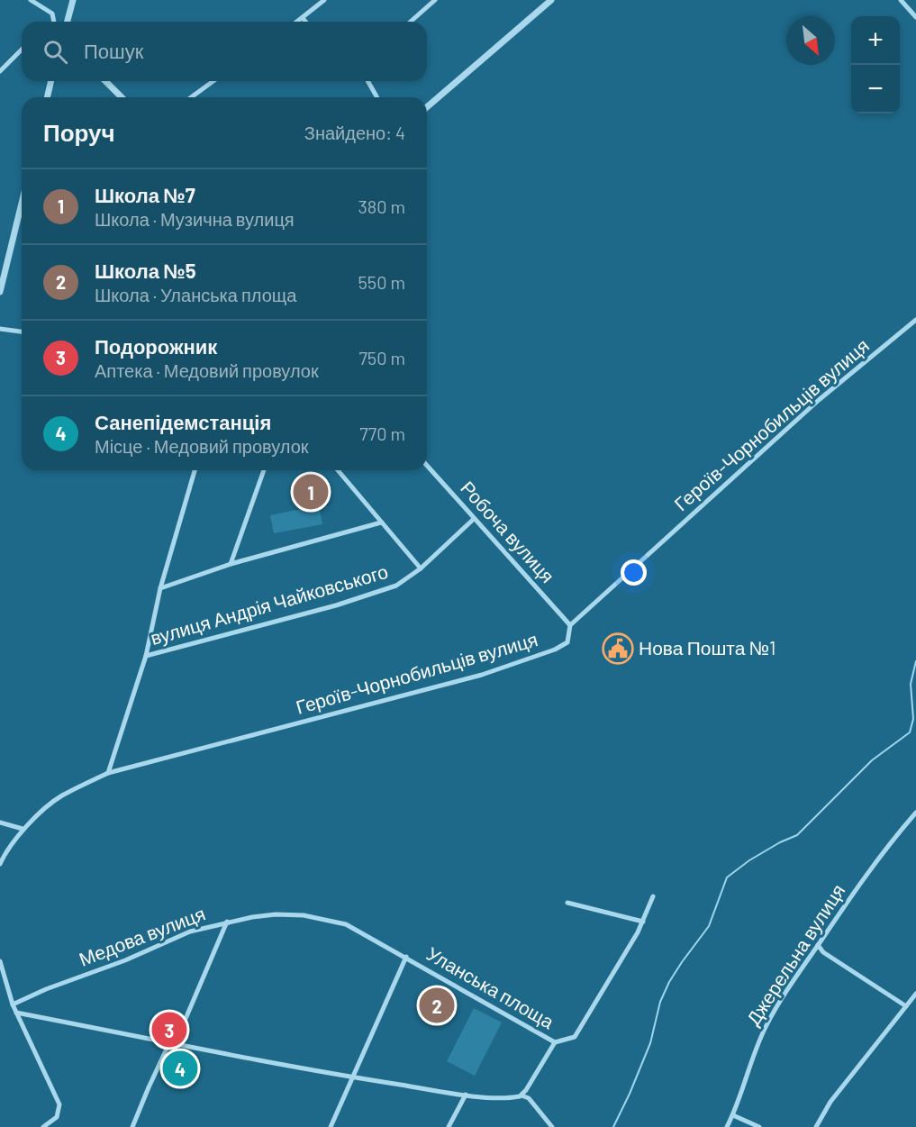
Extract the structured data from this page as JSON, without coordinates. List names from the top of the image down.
{
  "streets": {
    "street": [
      "Героїв-Чорнобильців вулиця",
      "Робоча вулиця",
      "вулиця Андрія Чайковського",
      "Медова вулиця",
      "Джерельна вулиця",
      "Уланська площа"
    ]
  },
  "crossings": [
    ["Героїв-Чорнобильців вулиця", "Робоча вулиця"],
    ["Робоча вулиця", "вулиця Андрія Чайковського"],
    ["Медова вулиця", "Уланська площа"]
  ],
  "places": {
    "public building": ["Нова Пошта №1"]
  },
  "north": "bottom right",
  "page": {
    "map_buttons": ["+", "−"],
    "search": "Пошук",
    "heading": ["Поруч", "Знайдено: 4"],
    "list": [
      {
        "mark": "1",
        "name": "Школа №7",
        "note": "Школа · Музична вулиця",
        "value": "380 m"
      },
      {
        "mark": "2",
        "name": "Школа №5",
        "note": "Школа · Уланська площа",
        "value": "550 m"
      },
      {
        "mark": "3",
        "name": "Подорожник",
        "note": "Аптека · Медовий провулок",
        "value": "750 m"
      },
      {
        "mark": "4",
        "name": "Санепідемстанція",
        "note": "Місце · Медовий провулок",
        "value": "770 m"
      }
    ],
    "pins": [
      "1",
      "2",
      "3",
      "4"
    ]
  }
}
